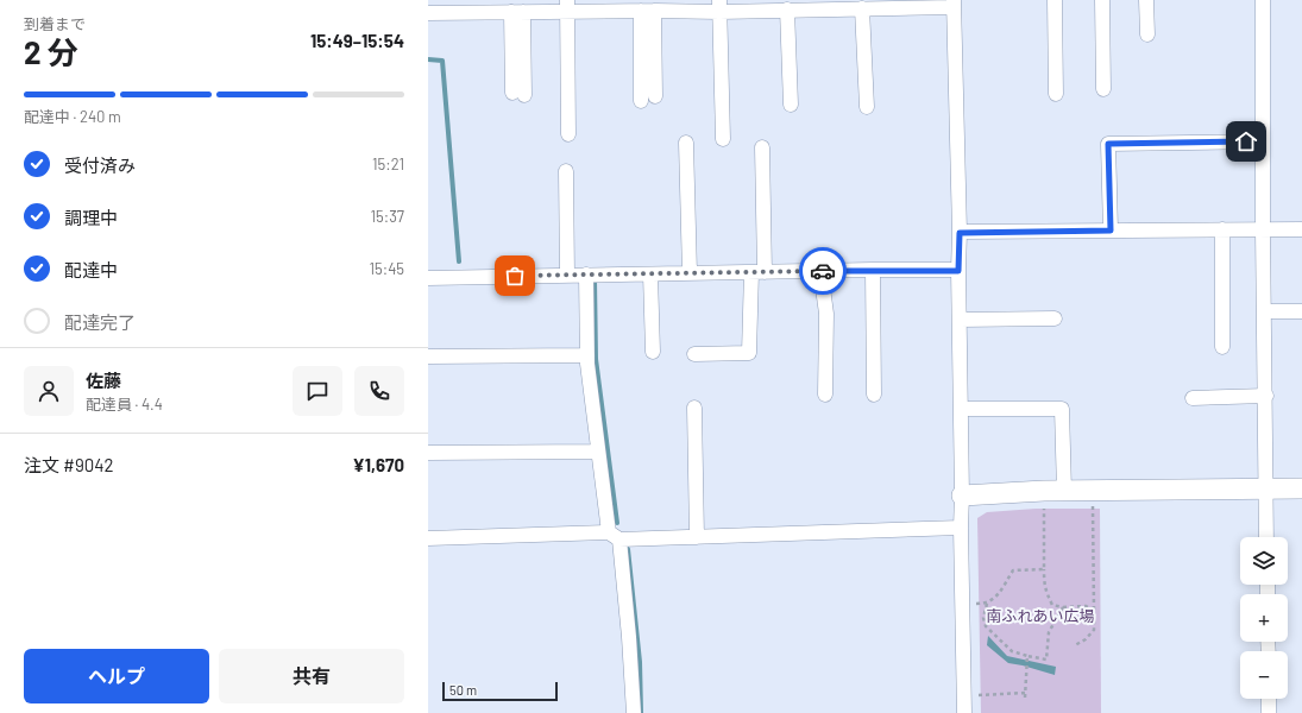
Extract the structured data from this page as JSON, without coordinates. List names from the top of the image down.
{
  "parks": ["南ふれあい広場"],
  "scale_bar": "50 m",
  "page": {
    "heading": ["2 分", "到着まで", "15:49–15:54"],
    "panel": [
      "佐藤",
      "配達員 · 4.4",
      "注文 #9042",
      "¥1,670"
    ],
    "bar": "配達中 · 240 m",
    "list": [
      ["受付済み", "15:21"],
      ["調理中", "15:37"],
      ["配達中", "15:45"],
      "配達完了"
    ],
    "map_buttons": ["+", "−"],
    "buttons": ["ヘルプ", "共有"],
    "scale": "50 m"
  }
}
